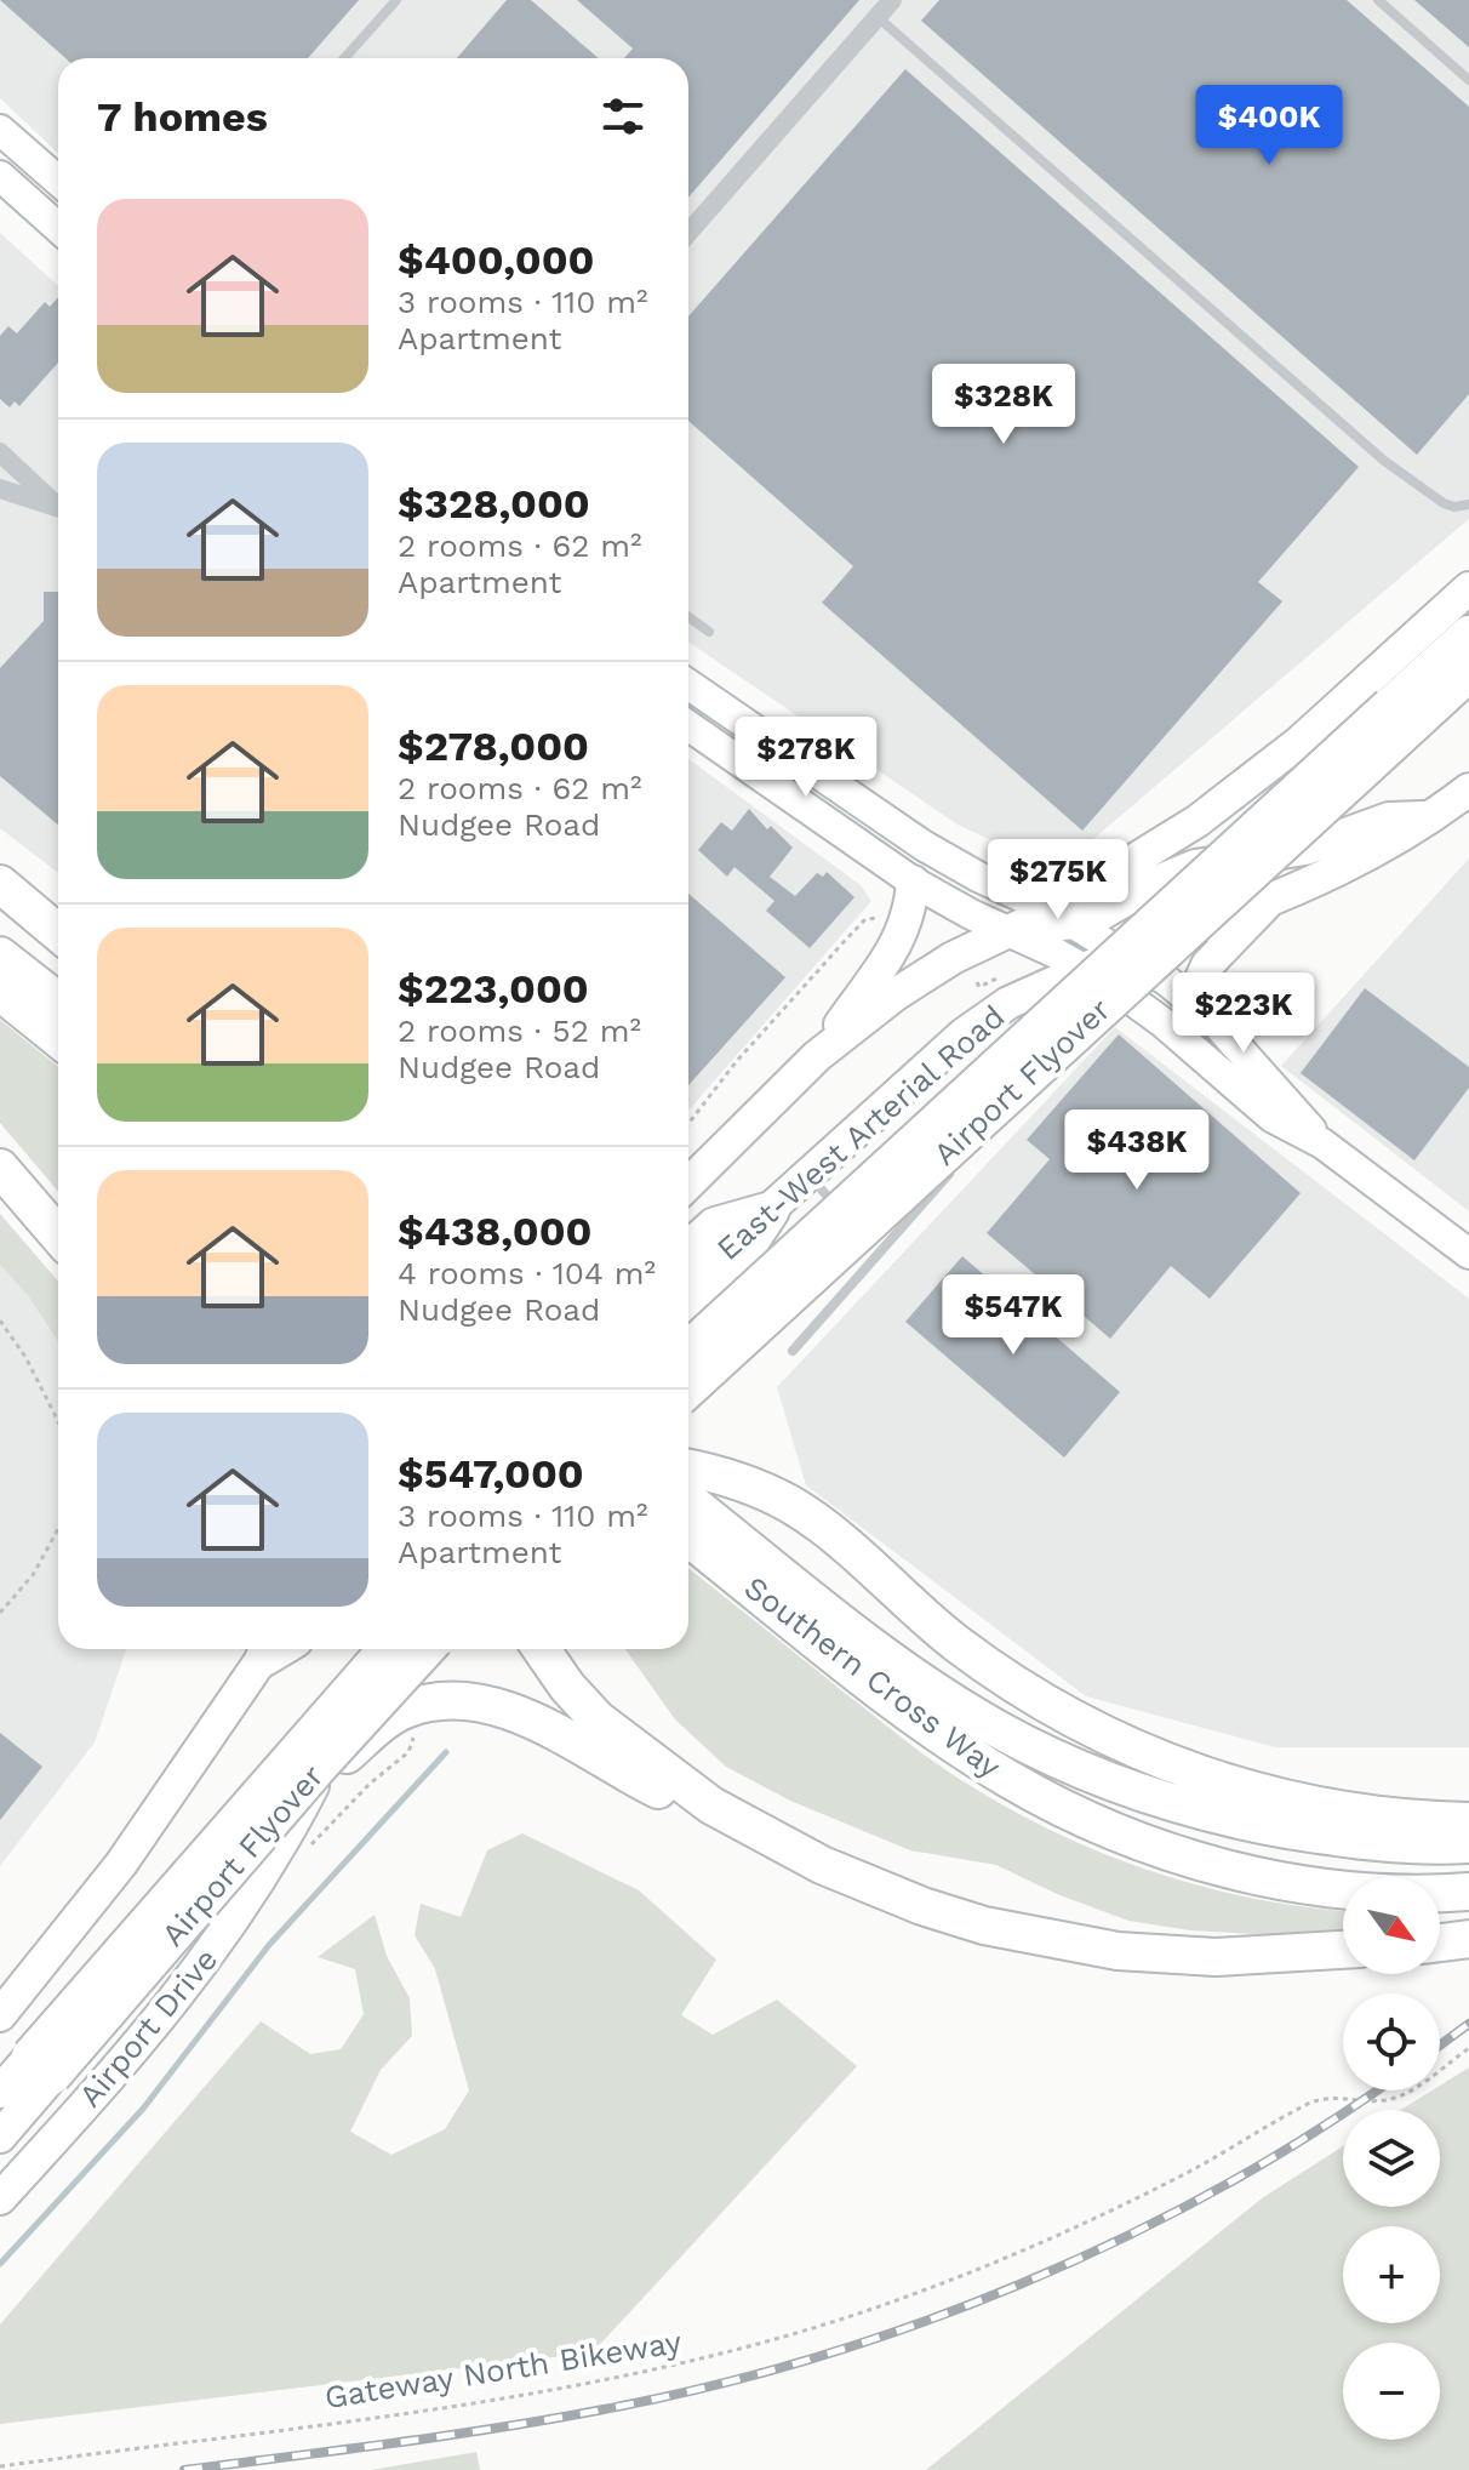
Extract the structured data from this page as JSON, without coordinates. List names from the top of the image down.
{
  "streets": {
    "highway": ["Airport Flyover", "Southern Cross Way"],
    "main road": ["East-West Arterial Road", "Airport Drive"],
    "path": ["Gateway North Bikeway"]
  },
  "crossings": [
    ["Airport Flyover", "Airport Drive"]
  ],
  "north": "bottom right",
  "page": {
    "heading": "7 homes",
    "price": [
      "$400K",
      "$328K",
      "$278K",
      "$275K",
      "$223K",
      "$438K",
      "$547K"
    ],
    "list": [
      {
        "name": "$400,000",
        "note": "3 rooms · 110 m² · Apartment"
      },
      {
        "name": "$328,000",
        "note": "2 rooms · 62 m² · Apartment"
      },
      {
        "name": "$278,000",
        "note": "2 rooms · 62 m² · Nudgee Road"
      },
      {
        "name": "$223,000",
        "note": "2 rooms · 52 m² · Nudgee Road"
      },
      {
        "name": "$438,000",
        "note": "4 rooms · 104 m² · Nudgee Road"
      },
      {
        "name": "$547,000",
        "note": "3 rooms · 110 m² · Apartment"
      }
    ],
    "map_buttons": ["+", "−"]
  }
}
